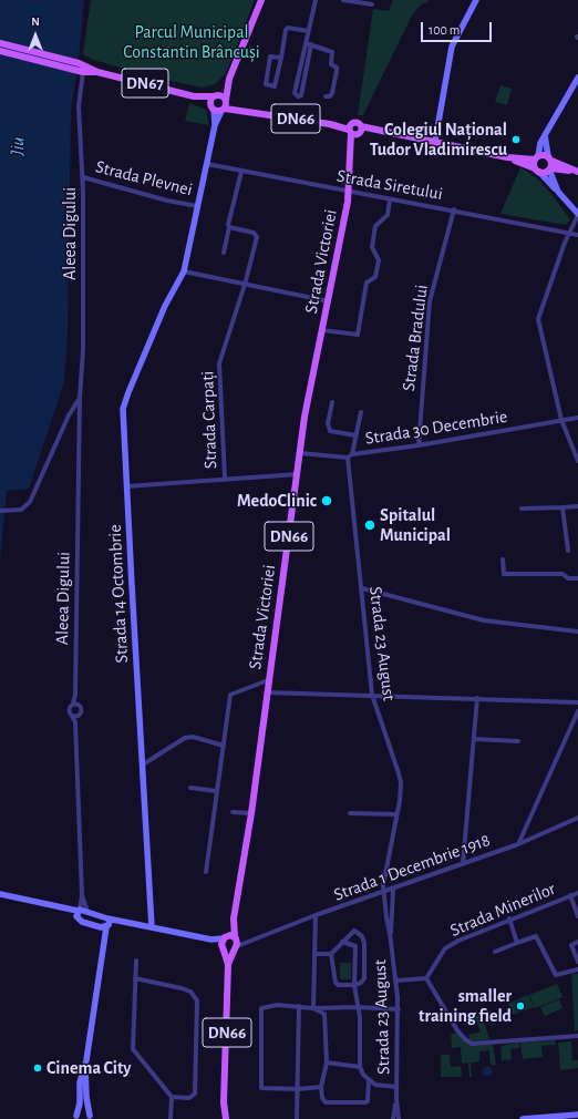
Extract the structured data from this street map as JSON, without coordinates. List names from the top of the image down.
{
  "streets": {
    "main road": ["DN67", "DN66", "Strada Victoriei"],
    "street": [
      "Strada Plevnei",
      "Strada Siretului",
      "Aleea Digului",
      "Strada Bradului",
      "Strada Carpați",
      "Strada 30 Decembrie",
      "Strada 14 Octombrie",
      "Strada 23 August",
      "Strada 1 Decembrie 1918",
      "Strada Minerilor"
    ]
  },
  "crossings": [
    ["DN67", "Aleea Digului"],
    ["DN66", "Strada Victoriei"],
    ["Strada Plevnei", "Aleea Digului"],
    ["Strada Plevnei", "Strada 14 Octombrie"],
    ["Strada Siretului", "Strada Victoriei"],
    ["Strada Siretului", "Strada Bradului"],
    ["Strada Siretului", "Strada 14 Octombrie"],
    ["Strada Victoriei", "Strada 30 Decembrie"],
    ["Strada Victoriei", "Strada 1 Decembrie 1918"],
    ["Strada Bradului", "Strada 30 Decembrie"],
    ["Strada 30 Decembrie", "Strada 23 August"],
    ["Strada 23 August", "Strada 1 Decembrie 1918"]
  ],
  "water": ["Jiu"],
  "parks": ["Parcul Municipal Constantin Brâncuși"],
  "places": [
    "Colegiul Național Tudor Vladimirescu",
    "MedoClinic",
    "Spitalul Municipal",
    "smaller training field",
    "Cinema City"
  ],
  "scale_bar": "100 m",
  "north": "top"
}
